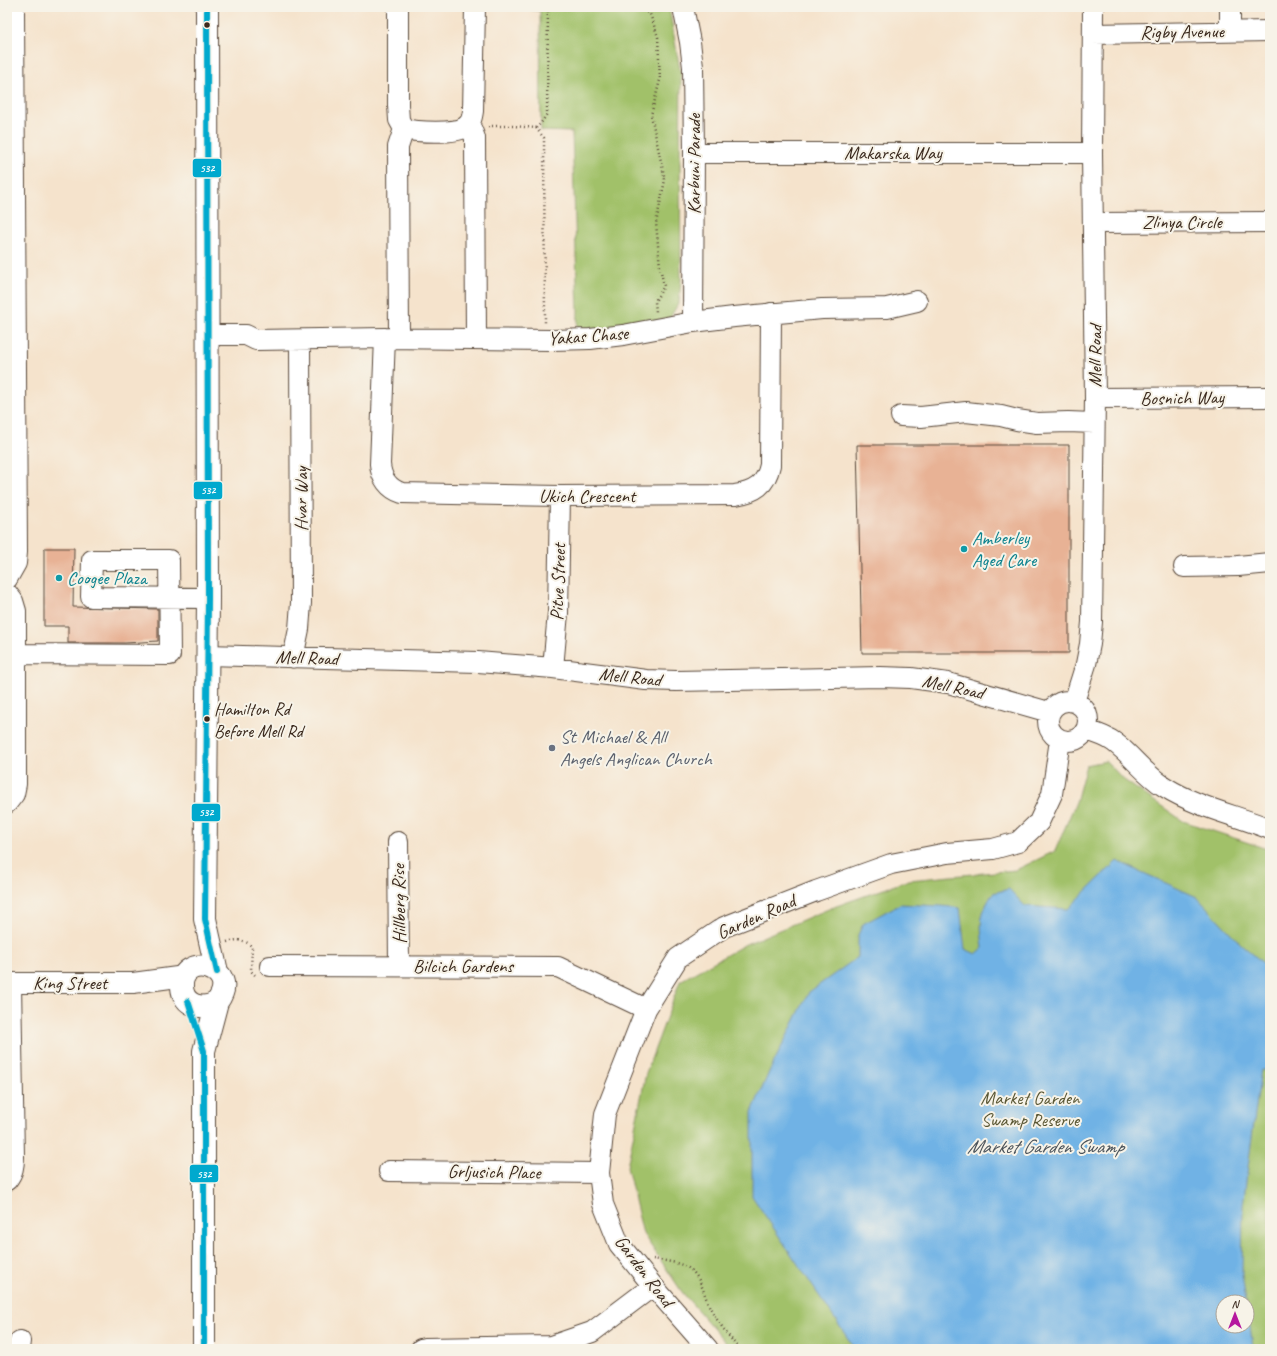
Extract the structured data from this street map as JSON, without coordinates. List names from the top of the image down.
{
  "streets": {
    "street": [
      "Rigby Avenue",
      "Makarska Way",
      "Karbuni Parade",
      "Zlinya Circle",
      "Yakas Chase",
      "Mell Road",
      "Bosnich Way",
      "Ukich Crescent",
      "Hvar Way",
      "Pitve Street",
      "Hillberg Rise",
      "Garden Road",
      "Bilcich Gardens",
      "King Street",
      "Grljusich Place"
    ]
  },
  "crossings": [
    ["Rigby Avenue", "Mell Road"],
    ["Makarska Way", "Karbuni Parade"],
    ["Makarska Way", "Mell Road"],
    ["Karbuni Parade", "Yakas Chase"],
    ["Zlinya Circle", "Mell Road"],
    ["Yakas Chase", "Ukich Crescent"],
    ["Yakas Chase", "Hvar Way"],
    ["Mell Road", "Bosnich Way"],
    ["Mell Road", "Hvar Way"],
    ["Mell Road", "Pitve Street"],
    ["Mell Road", "Garden Road"],
    ["Ukich Crescent", "Pitve Street"],
    ["Hillberg Rise", "Bilcich Gardens"],
    ["Garden Road", "Bilcich Gardens"],
    ["Garden Road", "Grljusich Place"]
  ],
  "water": ["Market Garden Swamp"],
  "parks": ["Market Garden Swamp Reserve"],
  "places": [
    "Amberley Aged Care",
    "Coogee Plaza",
    "Hamilton Rd Before Mell Rd",
    "St Michael & All Angels Anglican Church"
  ],
  "lines": ["transit line 532"],
  "north": "top"
}
